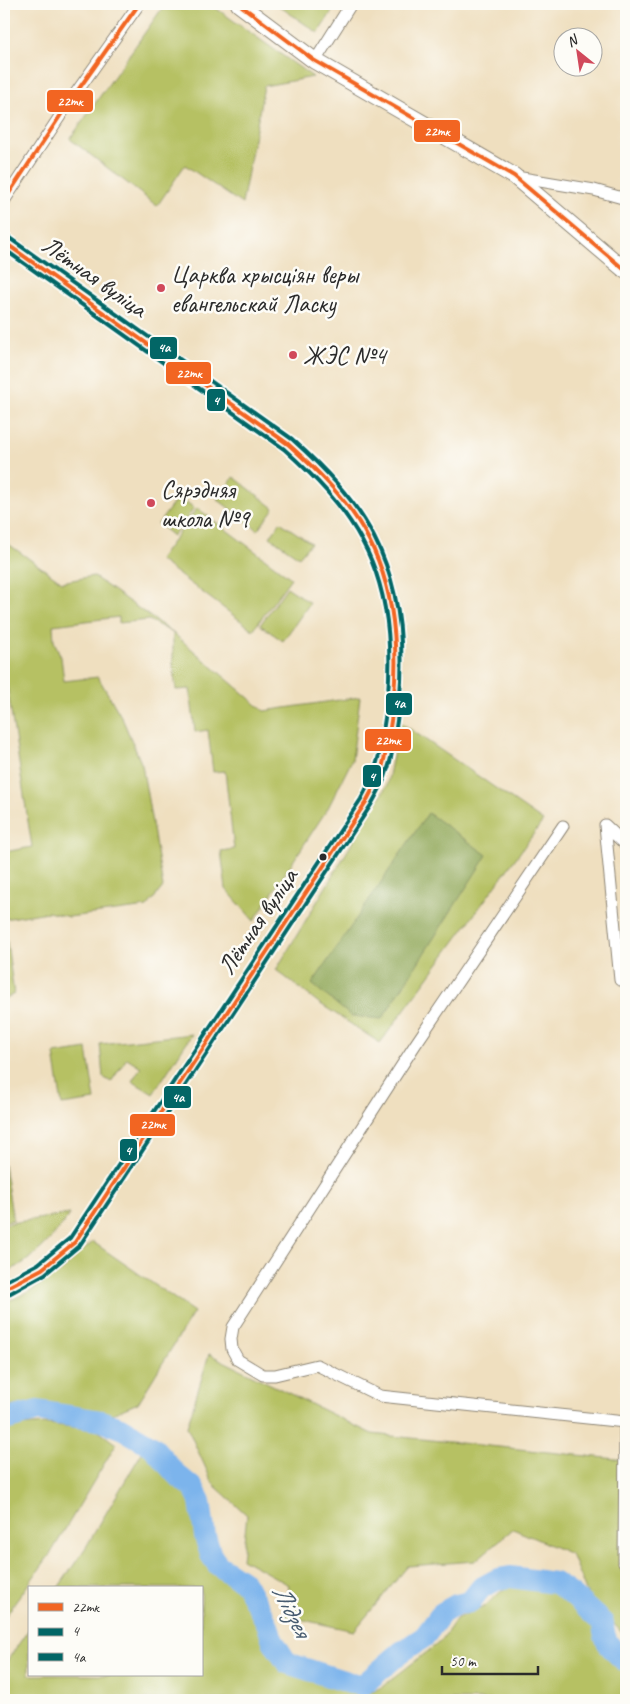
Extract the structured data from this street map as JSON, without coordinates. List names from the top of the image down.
{
  "streets": {
    "street": ["Лётная вуліца"]
  },
  "water": ["Лідзея"],
  "places": ["Царква хрысціян веры евангельскай Ласку", "ЖЭС №4", "Сярэдняя школа №9"],
  "lines": ["transit line 22тк", "transit line 4а", "transit line 4"],
  "legend": ["22тк", "4", "4а"],
  "scale_bar": "50 m",
  "north": "top left"
}
